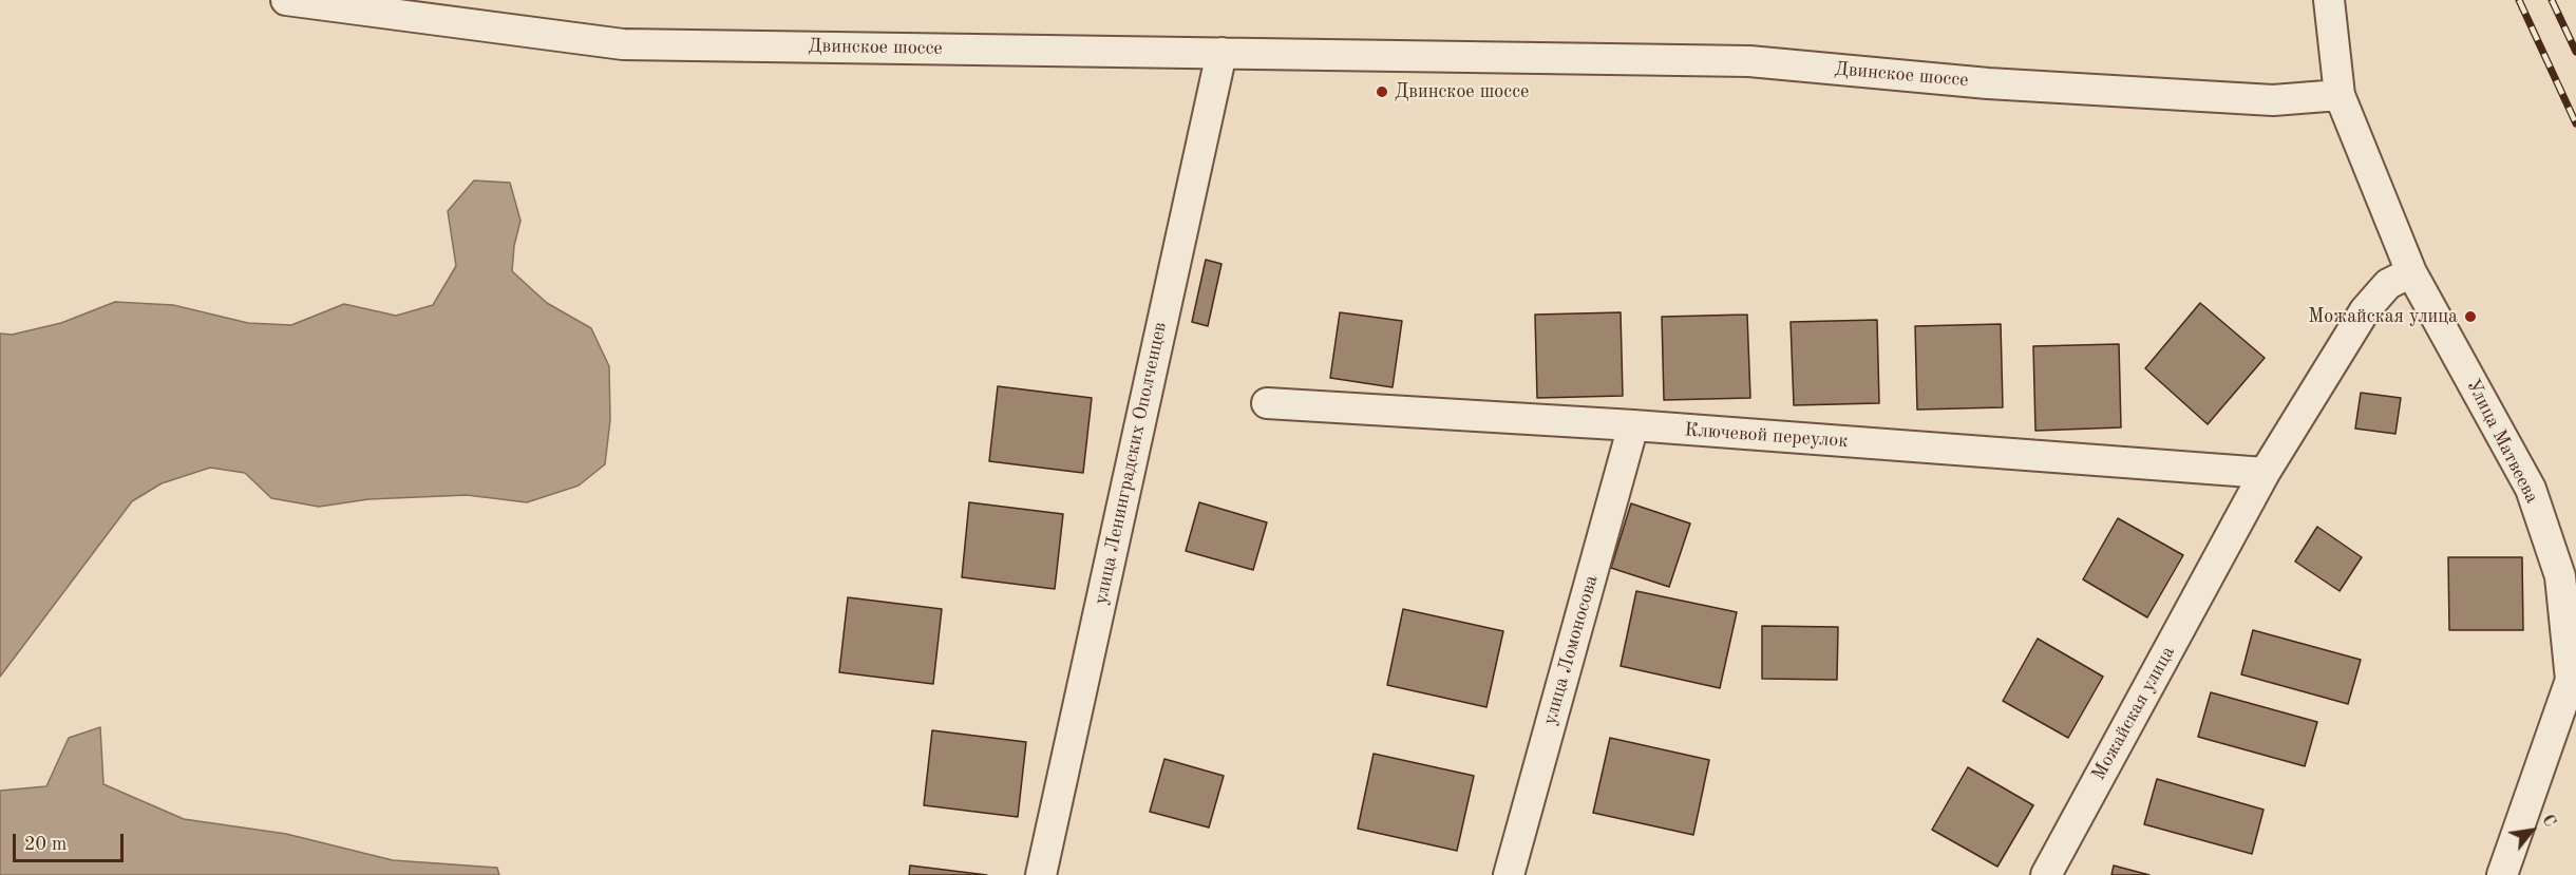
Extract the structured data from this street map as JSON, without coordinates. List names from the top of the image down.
{
  "streets": {
    "street": [
      "Двинское шоссе",
      "Ключевой переулок",
      "Улица Матвеева",
      "улица Ленинградских Ополченцев",
      "улица Ломоносова",
      "Можайская улица"
    ]
  },
  "crossings": [
    ["Двинское шоссе", "Улица Матвеева"],
    ["Двинское шоссе", "улица Ленинградских Ополченцев"],
    ["Ключевой переулок", "улица Ломоносова"],
    ["Ключевой переулок", "Можайская улица"],
    ["Улица Матвеева", "Можайская улица"]
  ],
  "places": ["Двинское шоссе", "Можайская улица"],
  "scale_bar": "20 m",
  "north": "top right"
}
